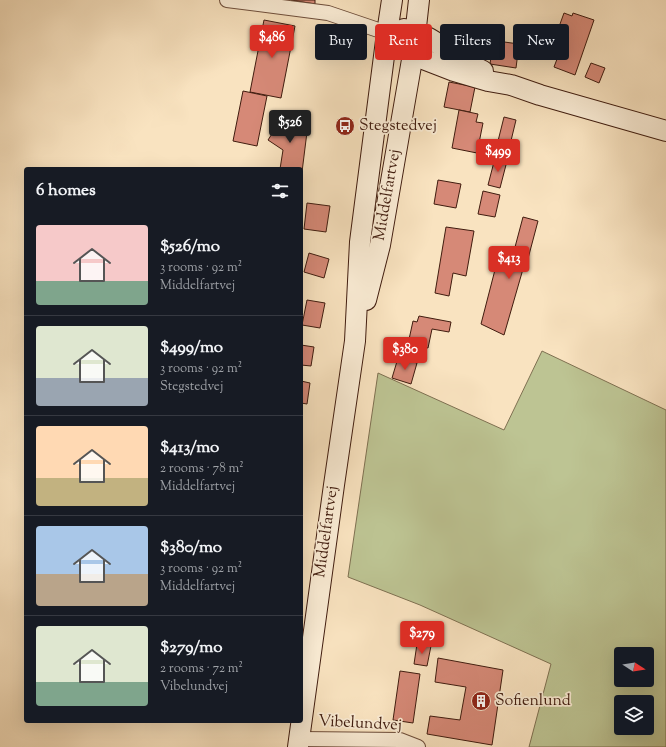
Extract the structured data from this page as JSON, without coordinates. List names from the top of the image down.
{
  "streets": {
    "main road": ["Middelfartvej"],
    "street": ["Vibelundvej"]
  },
  "crossings": [
    ["Middelfartvej", "Vibelundvej"]
  ],
  "places": {
    "bus stop": ["Stegstedvej"],
    "building": ["Sofienlund"]
  },
  "north": "right",
  "page": {
    "chip": [
      "Buy",
      "Rent",
      "Filters",
      "New"
    ],
    "price": [
      "$486",
      "$526",
      "$499",
      "$413",
      "$380",
      "$279"
    ],
    "heading": "6 homes",
    "list": [
      {
        "name": "$526/mo",
        "note": "3 rooms · 92 m² · Middelfartvej"
      },
      {
        "name": "$499/mo",
        "note": "3 rooms · 92 m² · Stegstedvej"
      },
      {
        "name": "$413/mo",
        "note": "2 rooms · 78 m² · Middelfartvej"
      },
      {
        "name": "$380/mo",
        "note": "3 rooms · 92 m² · Middelfartvej"
      },
      {
        "name": "$279/mo",
        "note": "2 rooms · 72 m² · Vibelundvej"
      }
    ]
  }
}
